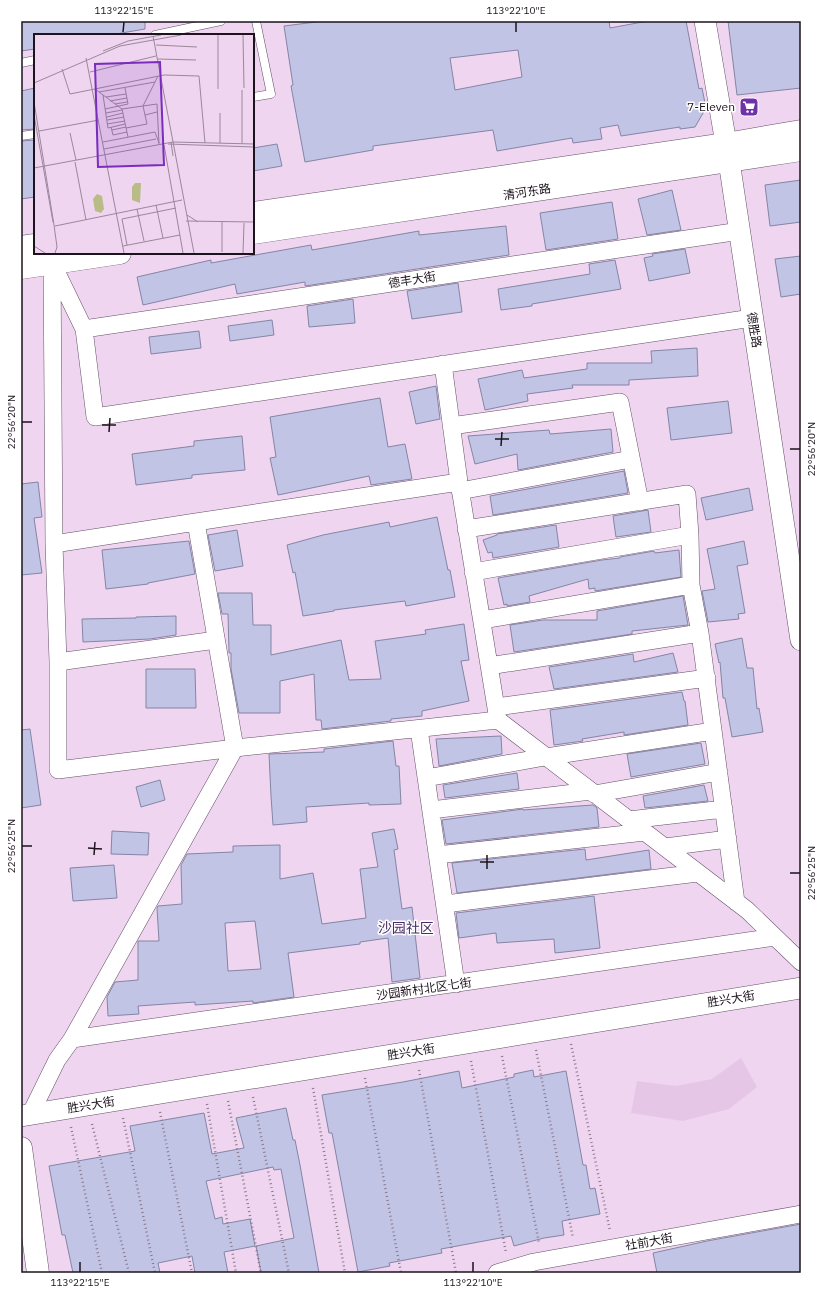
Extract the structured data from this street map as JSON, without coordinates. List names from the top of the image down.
{
  "streets": {
    "main road": ["清河东路"],
    "street": [
      "德丰大街",
      "德胜路",
      "沙园新村北区七街",
      "胜兴大街",
      "社前大街"
    ]
  },
  "crossings": [
    ["清河东路", "德胜路"],
    ["德丰大街", "德胜路"]
  ],
  "districts": ["沙园社区"],
  "places": {
    "supermarket": ["7-Eleven"]
  },
  "coordinates": [
    "113°22'15\"E",
    "113°22'10\"E",
    "22°56'20\"N",
    "22°56'25\"N"
  ]
}
